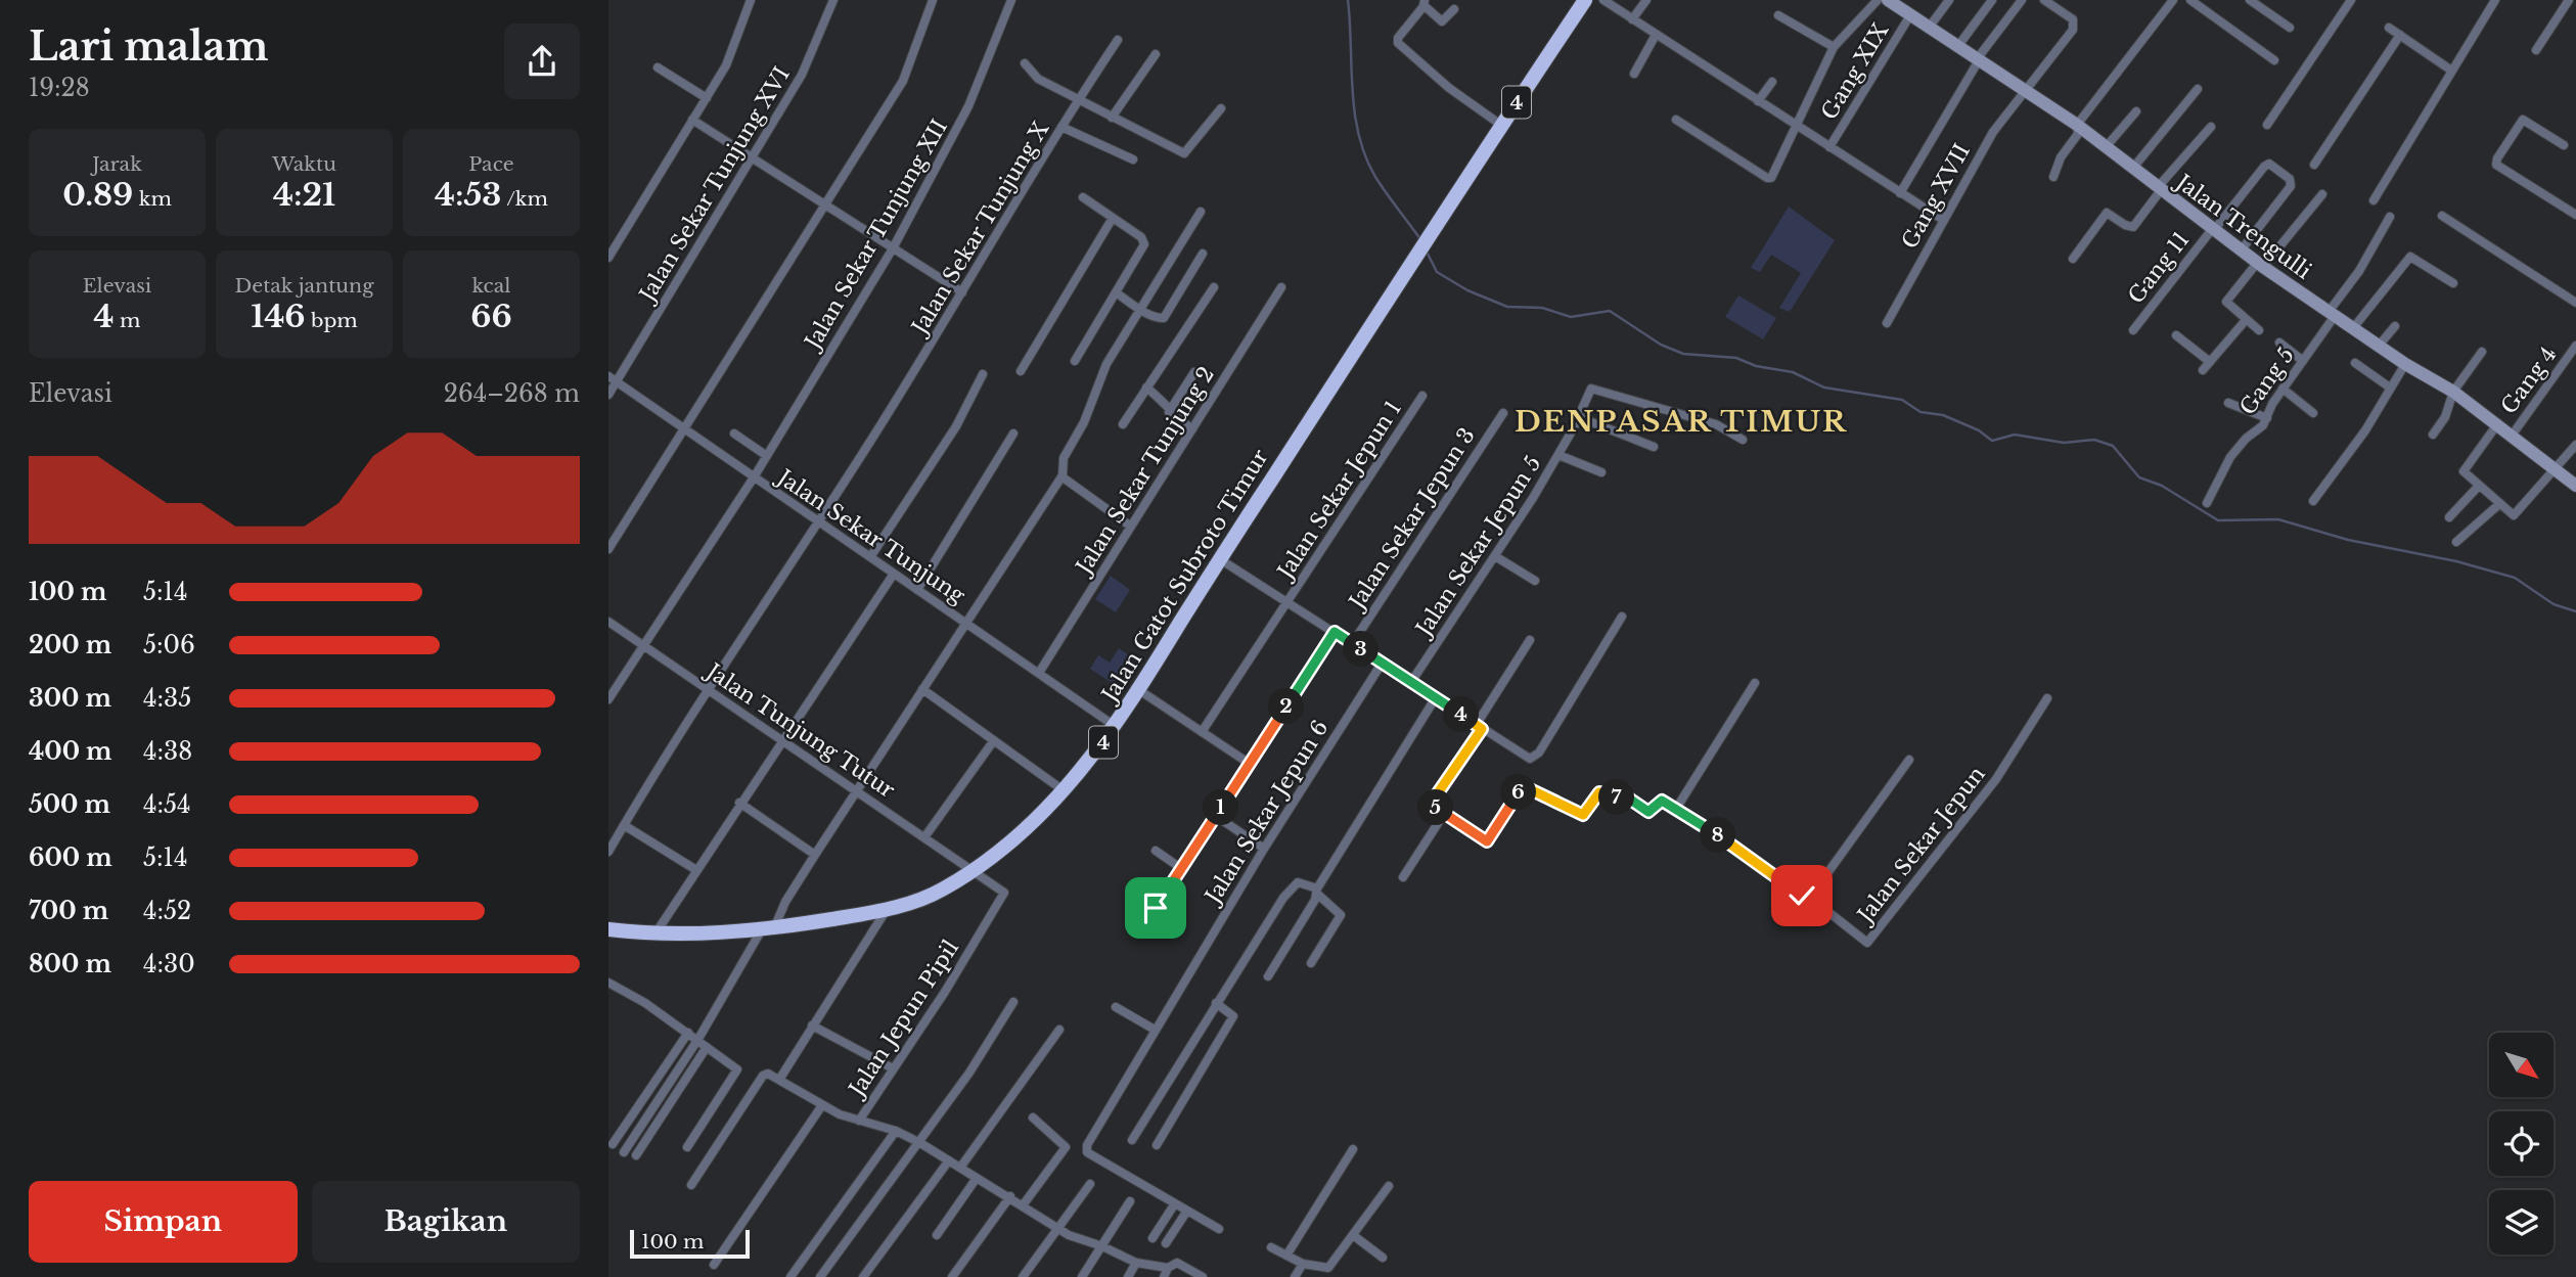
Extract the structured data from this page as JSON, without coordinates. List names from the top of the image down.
{
  "streets": {
    "highway": ["4", "Jalan Gatot Subroto Timur"],
    "main road": ["Jalan Trengulli"],
    "street": [
      "Gang XIX",
      "Jalan Sekar Tunjung XVI",
      "Gang XVII",
      "Jalan Sekar Tunjung X",
      "Jalan Sekar Tunjung XII",
      "Gang 11",
      "Gang 4",
      "Gang 5",
      "Jalan Sekar Tunjung 2",
      "Jalan Sekar Jepun 1",
      "Jalan Sekar Jepun 3",
      "Jalan Sekar Tunjung",
      "Jalan Sekar Jepun 5",
      "Jalan Tunjung Tutur",
      "Jalan Sekar Jepun 6",
      "Jalan Sekar Jepun",
      "Jalan Jepun Pipil"
    ]
  },
  "crossings": [
    ["Gang XIX", "Jalan Trengulli"],
    ["Jalan Sekar Tunjung XVI", "Jalan Sekar Tunjung"],
    ["Gang XVII", "Jalan Trengulli"],
    ["Jalan Trengulli", "Gang 11"],
    ["Jalan Trengulli", "Gang 4"],
    ["Jalan Trengulli", "Gang 5"],
    ["Jalan Sekar Tunjung X", "Jalan Sekar Tunjung"],
    ["Jalan Sekar Tunjung X", "Jalan Tunjung Tutur"],
    ["Jalan Sekar Tunjung XII", "Jalan Sekar Tunjung"],
    ["Jalan Sekar Tunjung XII", "Jalan Tunjung Tutur"],
    ["Jalan Sekar Tunjung 2", "Jalan Sekar Tunjung"],
    ["Jalan Sekar Tunjung", "Jalan Gatot Subroto Timur"],
    ["Jalan Gatot Subroto Timur", "Jalan Tunjung Tutur"],
    ["Jalan Gatot Subroto Timur", "Jalan Jepun Pipil"],
    ["Jalan Tunjung Tutur", "Jalan Jepun Pipil"]
  ],
  "districts": ["DENPASAR TIMUR"],
  "scale_bar": "100 m",
  "north": "bottom right",
  "page": {
    "heading": ["Lari malam", "19:28"],
    "stats": [
      ["Jarak", "0.89 km"],
      ["Waktu", "4:21"],
      ["Pace", "4:53 /km"],
      ["Elevasi", "4 m"],
      ["Detak jantung", "146 bpm"],
      ["kcal", "66"]
    ],
    "chart": ["Elevasi", "264–268 m"],
    "list": [
      {
        "name": "100 m",
        "note": "5:14"
      },
      {
        "name": "200 m",
        "note": "5:06"
      },
      {
        "name": "300 m",
        "note": "4:35"
      },
      {
        "name": "400 m",
        "note": "4:38"
      },
      {
        "name": "500 m",
        "note": "4:54"
      },
      {
        "name": "600 m",
        "note": "5:14"
      },
      {
        "name": "700 m",
        "note": "4:52"
      },
      {
        "name": "800 m",
        "note": "4:30"
      }
    ],
    "pins": [
      "3",
      "2",
      "4",
      "6",
      "7",
      "1",
      "5",
      "8"
    ],
    "buttons": ["Simpan", "Bagikan"],
    "scale": "100 m"
  }
}
